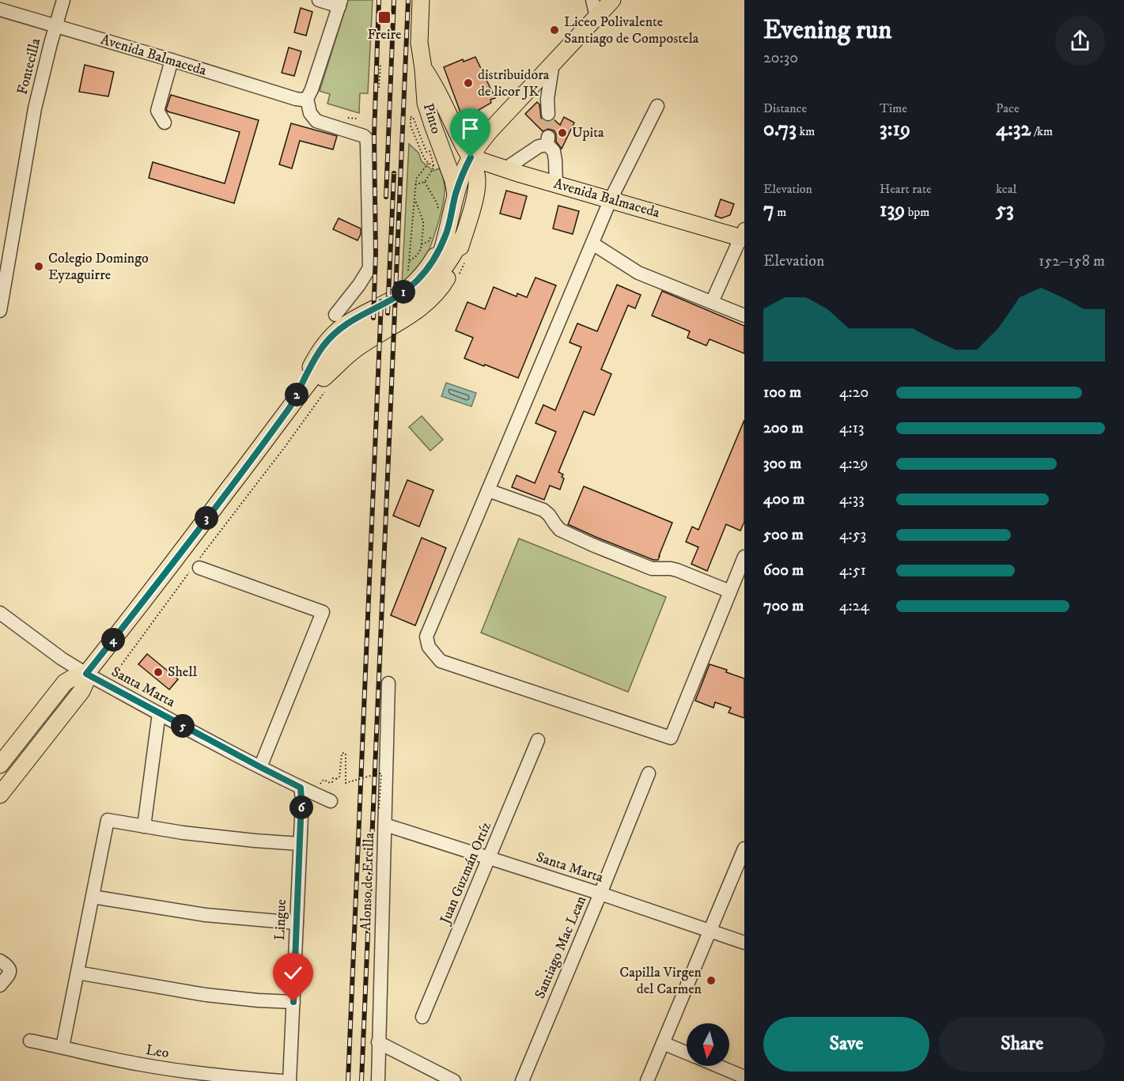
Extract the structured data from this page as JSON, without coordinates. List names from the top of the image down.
{
  "streets": {
    "main road": ["Avenida Balmaceda", "Pinto"],
    "street": [
      "Fontecilla",
      "Santa Marta",
      "Juan Guzmán Ortíz",
      "Alonso de Ercilla",
      "Lingue",
      "Santiago Mac Lean",
      "Leo"
    ]
  },
  "crossings": [
    ["Avenida Balmaceda", "Fontecilla"],
    ["Avenida Balmaceda", "Pinto"],
    ["Santa Marta", "Juan Guzmán Ortíz"],
    ["Santa Marta", "Alonso de Ercilla"],
    ["Santa Marta", "Lingue"],
    ["Santa Marta", "Santiago Mac Lean"]
  ],
  "places": {
    "transit": ["Freire"],
    "other": [
      "Liceo Polivalente Santiago de Compostela",
      "distribuidora de licor JK",
      "Upita",
      "Colegio Domingo Eyzaguirre",
      "Shell",
      "Capilla Virgen del Carmen"
    ]
  },
  "north": "bottom",
  "page": {
    "heading": ["Evening run", "20:30"],
    "stats": [
      ["Distance", "0.73 km"],
      ["Time", "3:19"],
      ["Pace", "4:32 /km"],
      ["Elevation", "7 m"],
      ["Heart rate", "139 bpm"],
      ["kcal", "53"]
    ],
    "chart": ["Elevation", "152–158 m"],
    "pins": [
      "1",
      "2",
      "3",
      "4",
      "5",
      "6"
    ],
    "list": [
      {
        "name": "100 m",
        "note": "4:20"
      },
      {
        "name": "200 m",
        "note": "4:13"
      },
      {
        "name": "300 m",
        "note": "4:29"
      },
      {
        "name": "400 m",
        "note": "4:33"
      },
      {
        "name": "500 m",
        "note": "4:53"
      },
      {
        "name": "600 m",
        "note": "4:51"
      },
      {
        "name": "700 m",
        "note": "4:24"
      }
    ],
    "buttons": ["Save", "Share"]
  }
}
